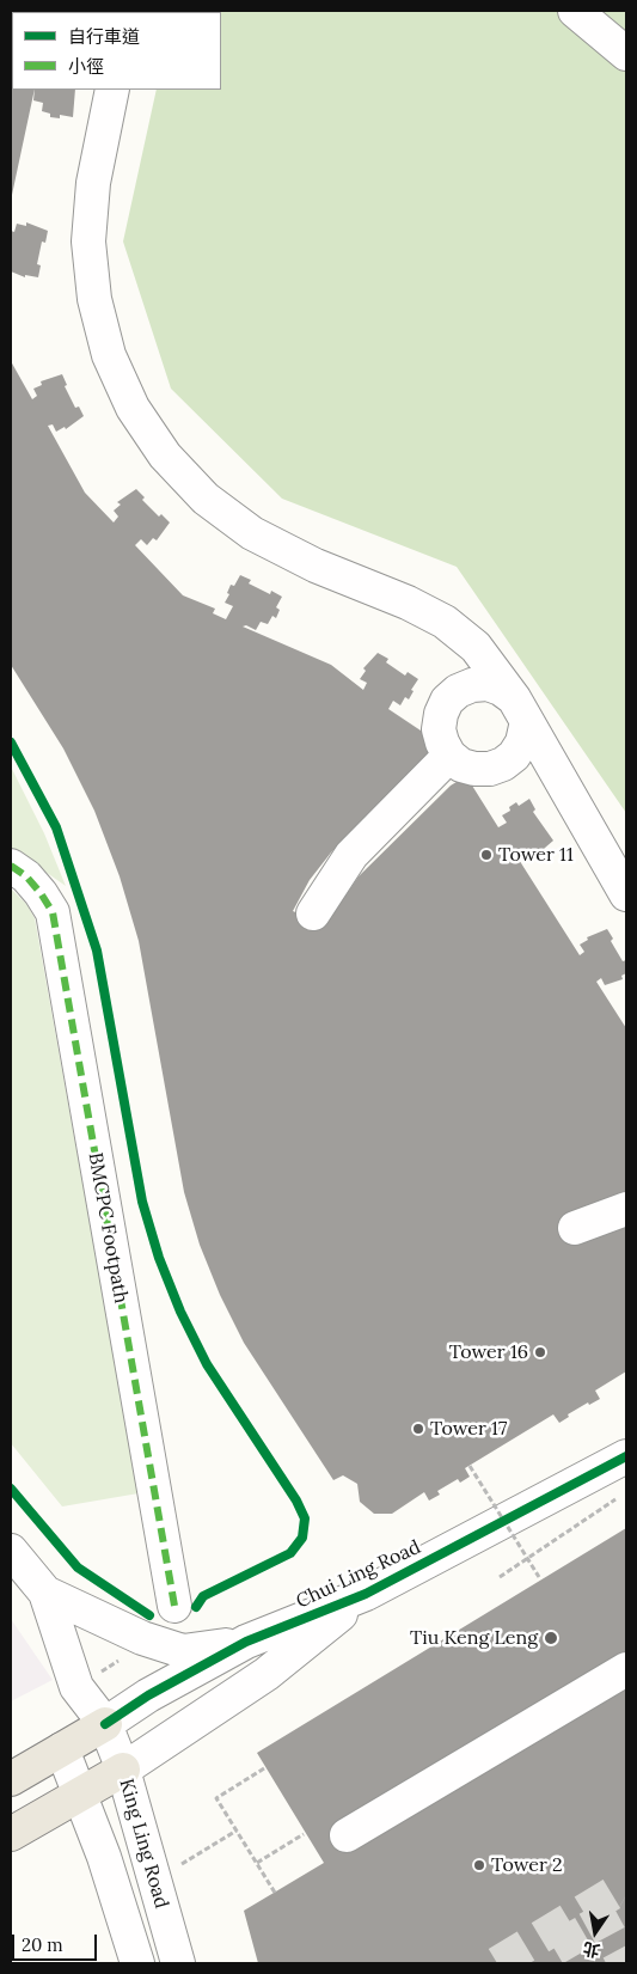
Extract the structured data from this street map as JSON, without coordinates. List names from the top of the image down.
{
  "streets": {
    "main road": ["Chui Ling Road"],
    "street": ["BMCPC Footpath", "King Ling Road"]
  },
  "crossings": [
    ["Chui Ling Road", "King Ling Road"]
  ],
  "places": [
    "Tower 11",
    "Tower 16",
    "Tower 17",
    "Tiu Keng Leng",
    "Tower 2"
  ],
  "legend": ["自行車道", "小徑"],
  "scale_bar": "20 m",
  "north": "bottom"
}
